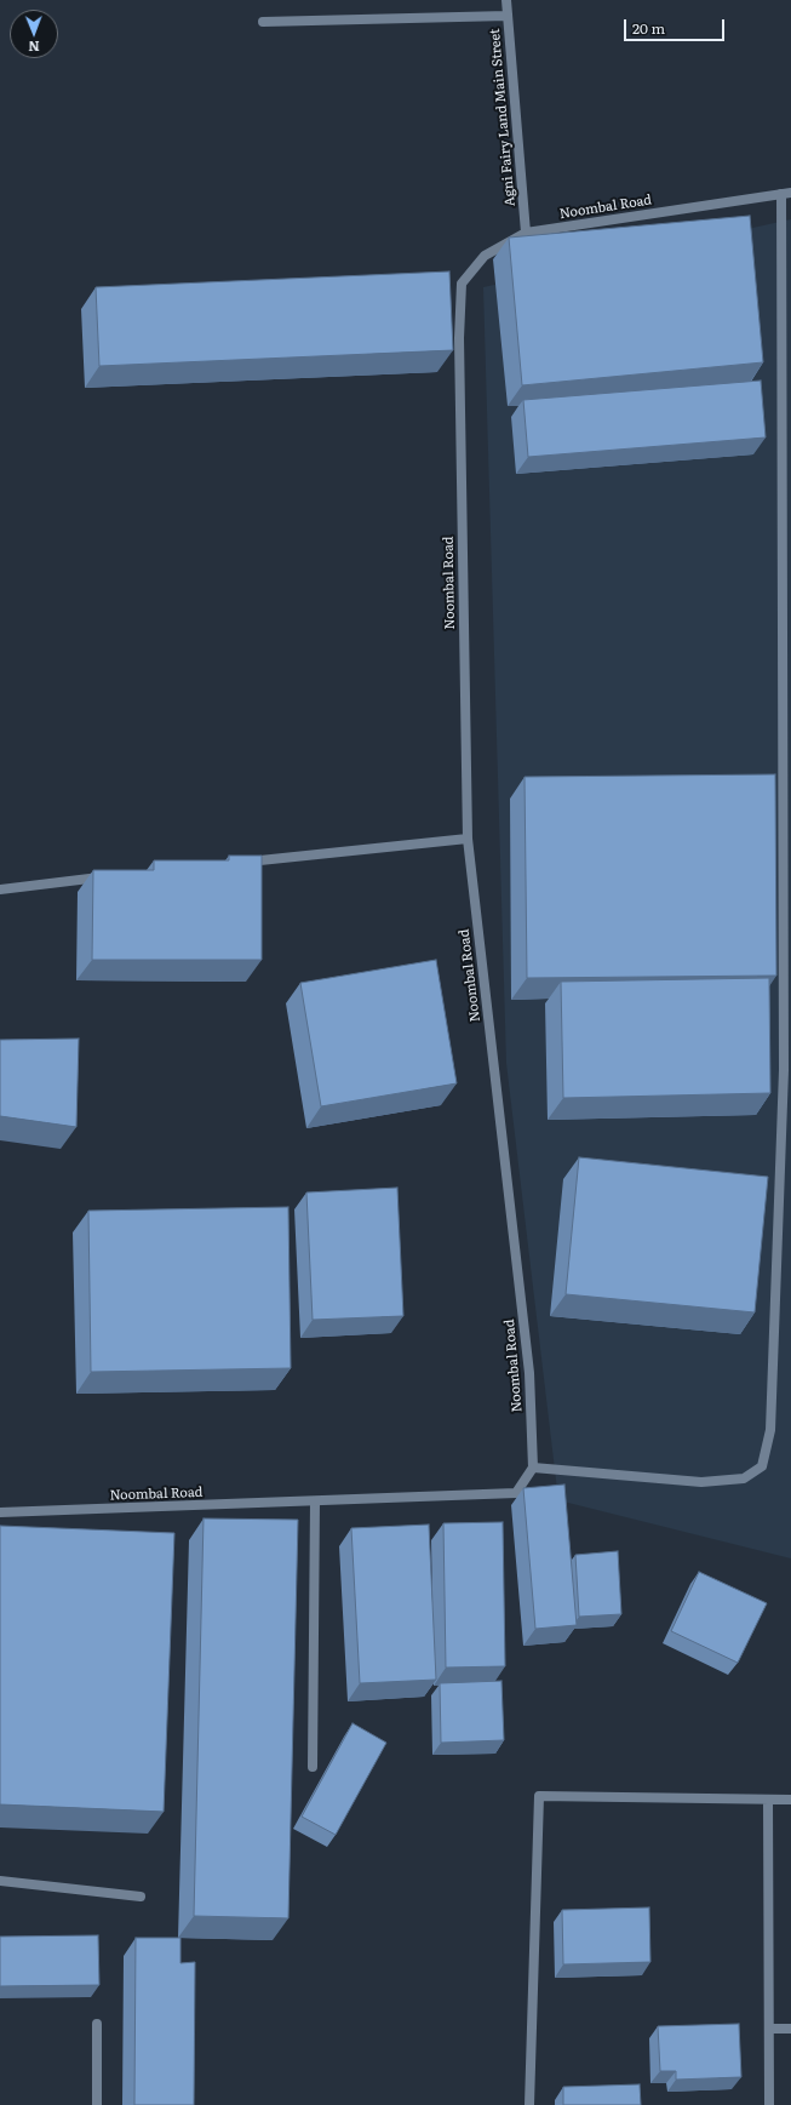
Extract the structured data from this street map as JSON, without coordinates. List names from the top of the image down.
{
  "streets": {
    "street": ["Agni Fairy Land Main Street", "Noombal Road"]
  },
  "crossings": [
    ["Agni Fairy Land Main Street", "Noombal Road"]
  ],
  "scale_bar": "20 m",
  "north": "bottom"
}
